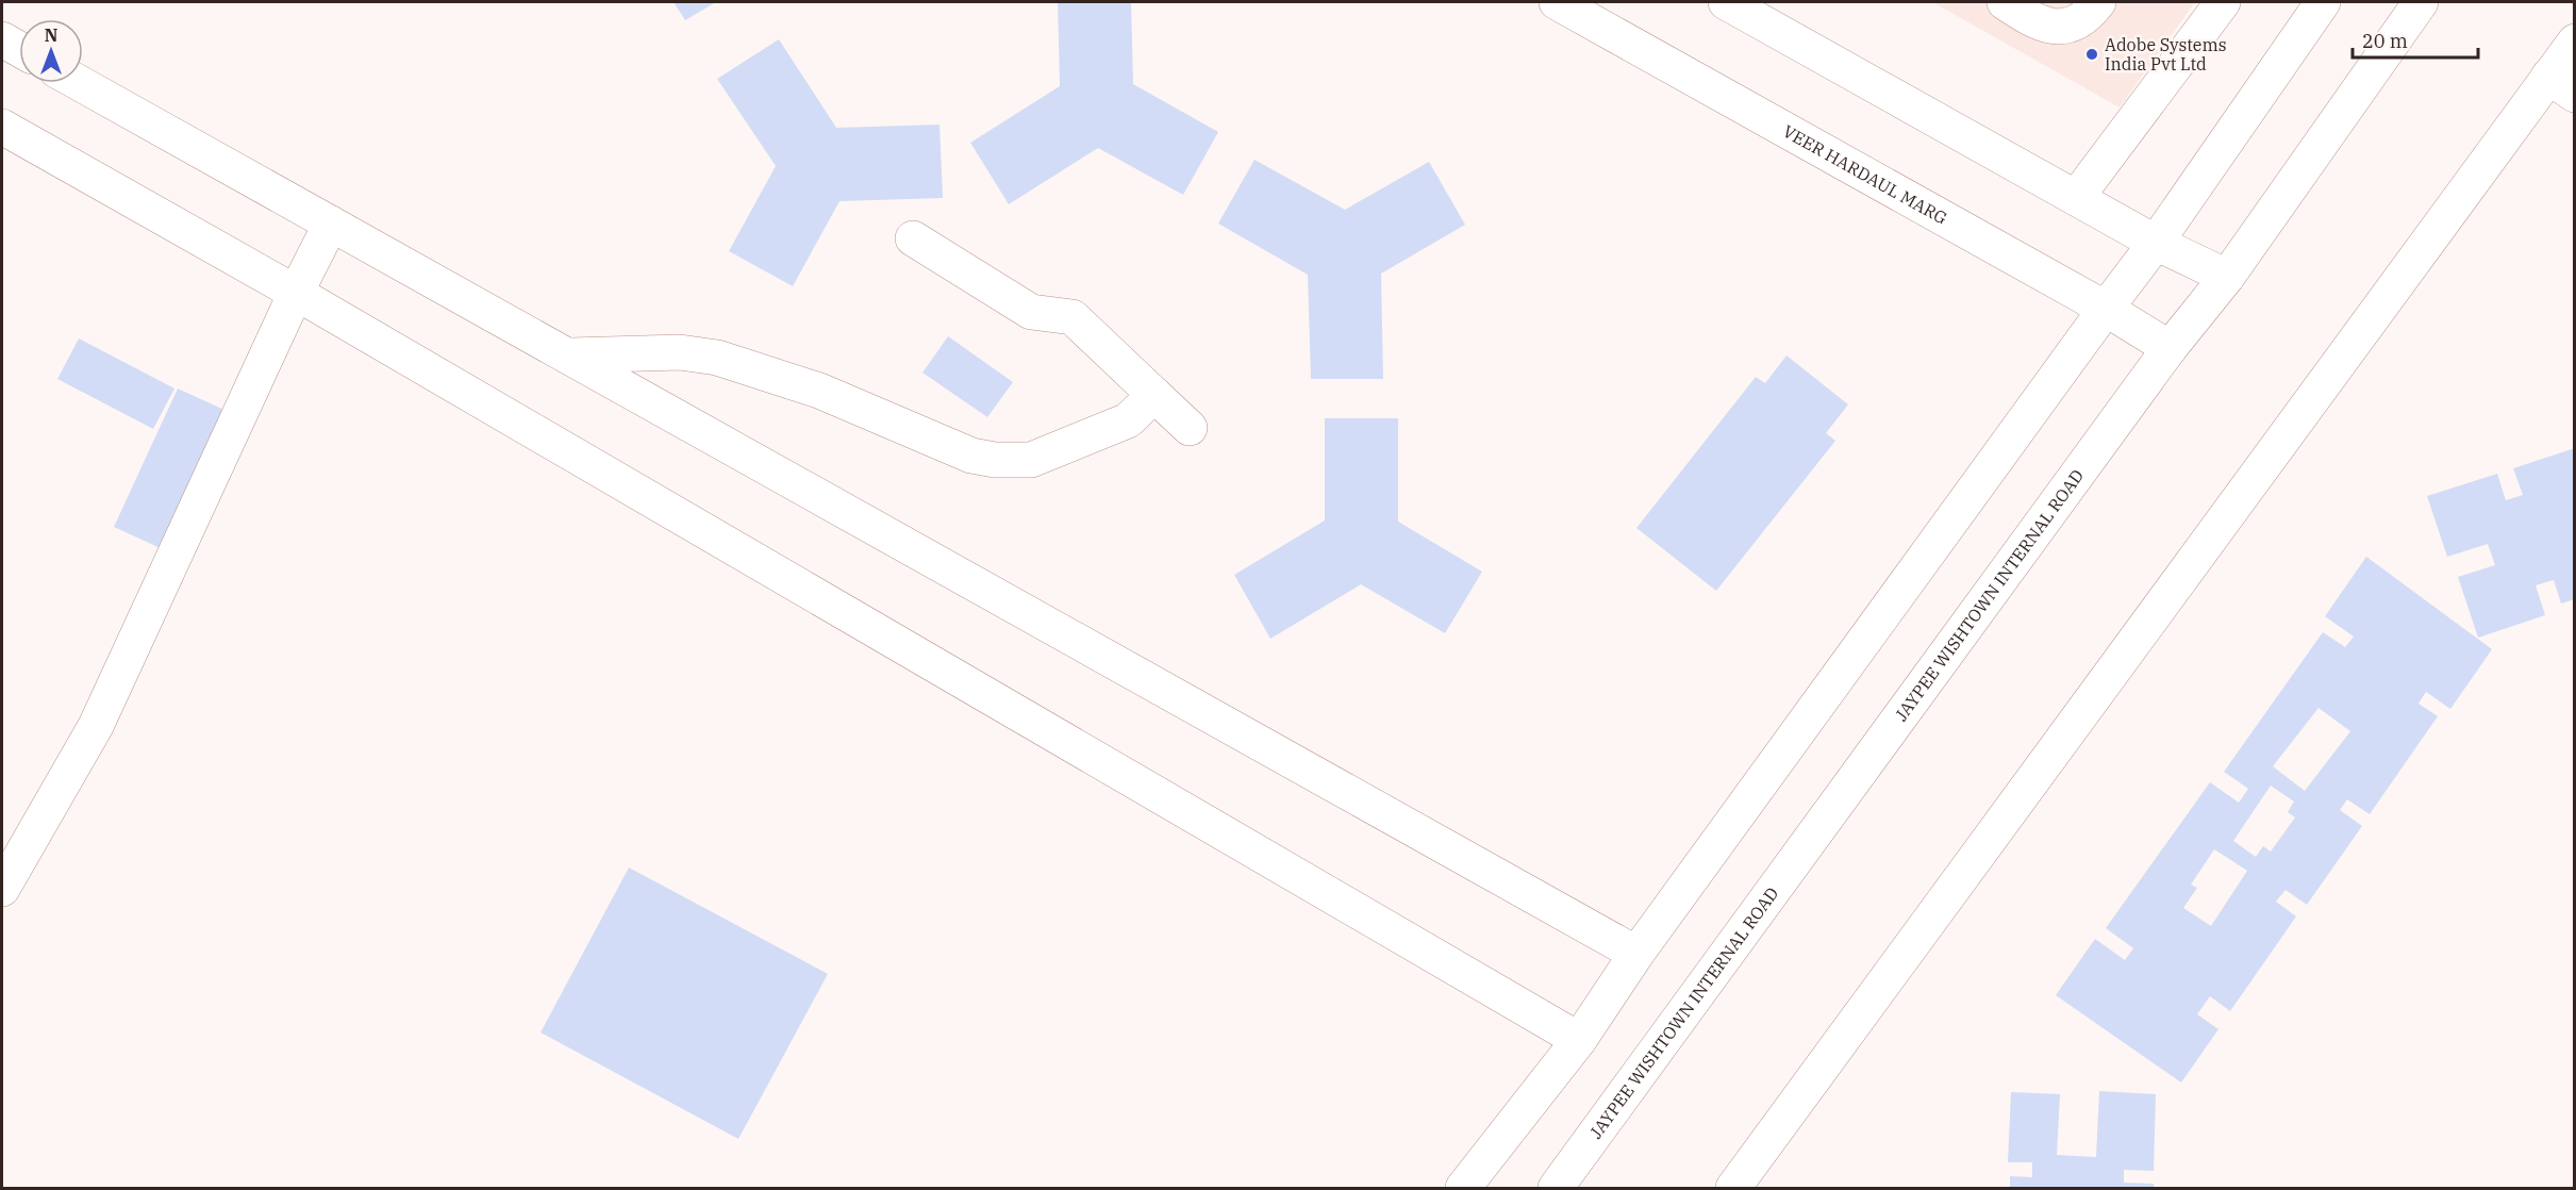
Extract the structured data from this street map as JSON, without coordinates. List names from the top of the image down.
{
  "streets": {
    "street": ["VEER HARDAUL MARG", "JAYPEE WISHTOWN INTERNAL ROAD"]
  },
  "crossings": [
    ["VEER HARDAUL MARG", "JAYPEE WISHTOWN INTERNAL ROAD"]
  ],
  "places": ["Adobe Systems India Pvt Ltd"],
  "scale_bar": "20 m",
  "north": "top"
}
